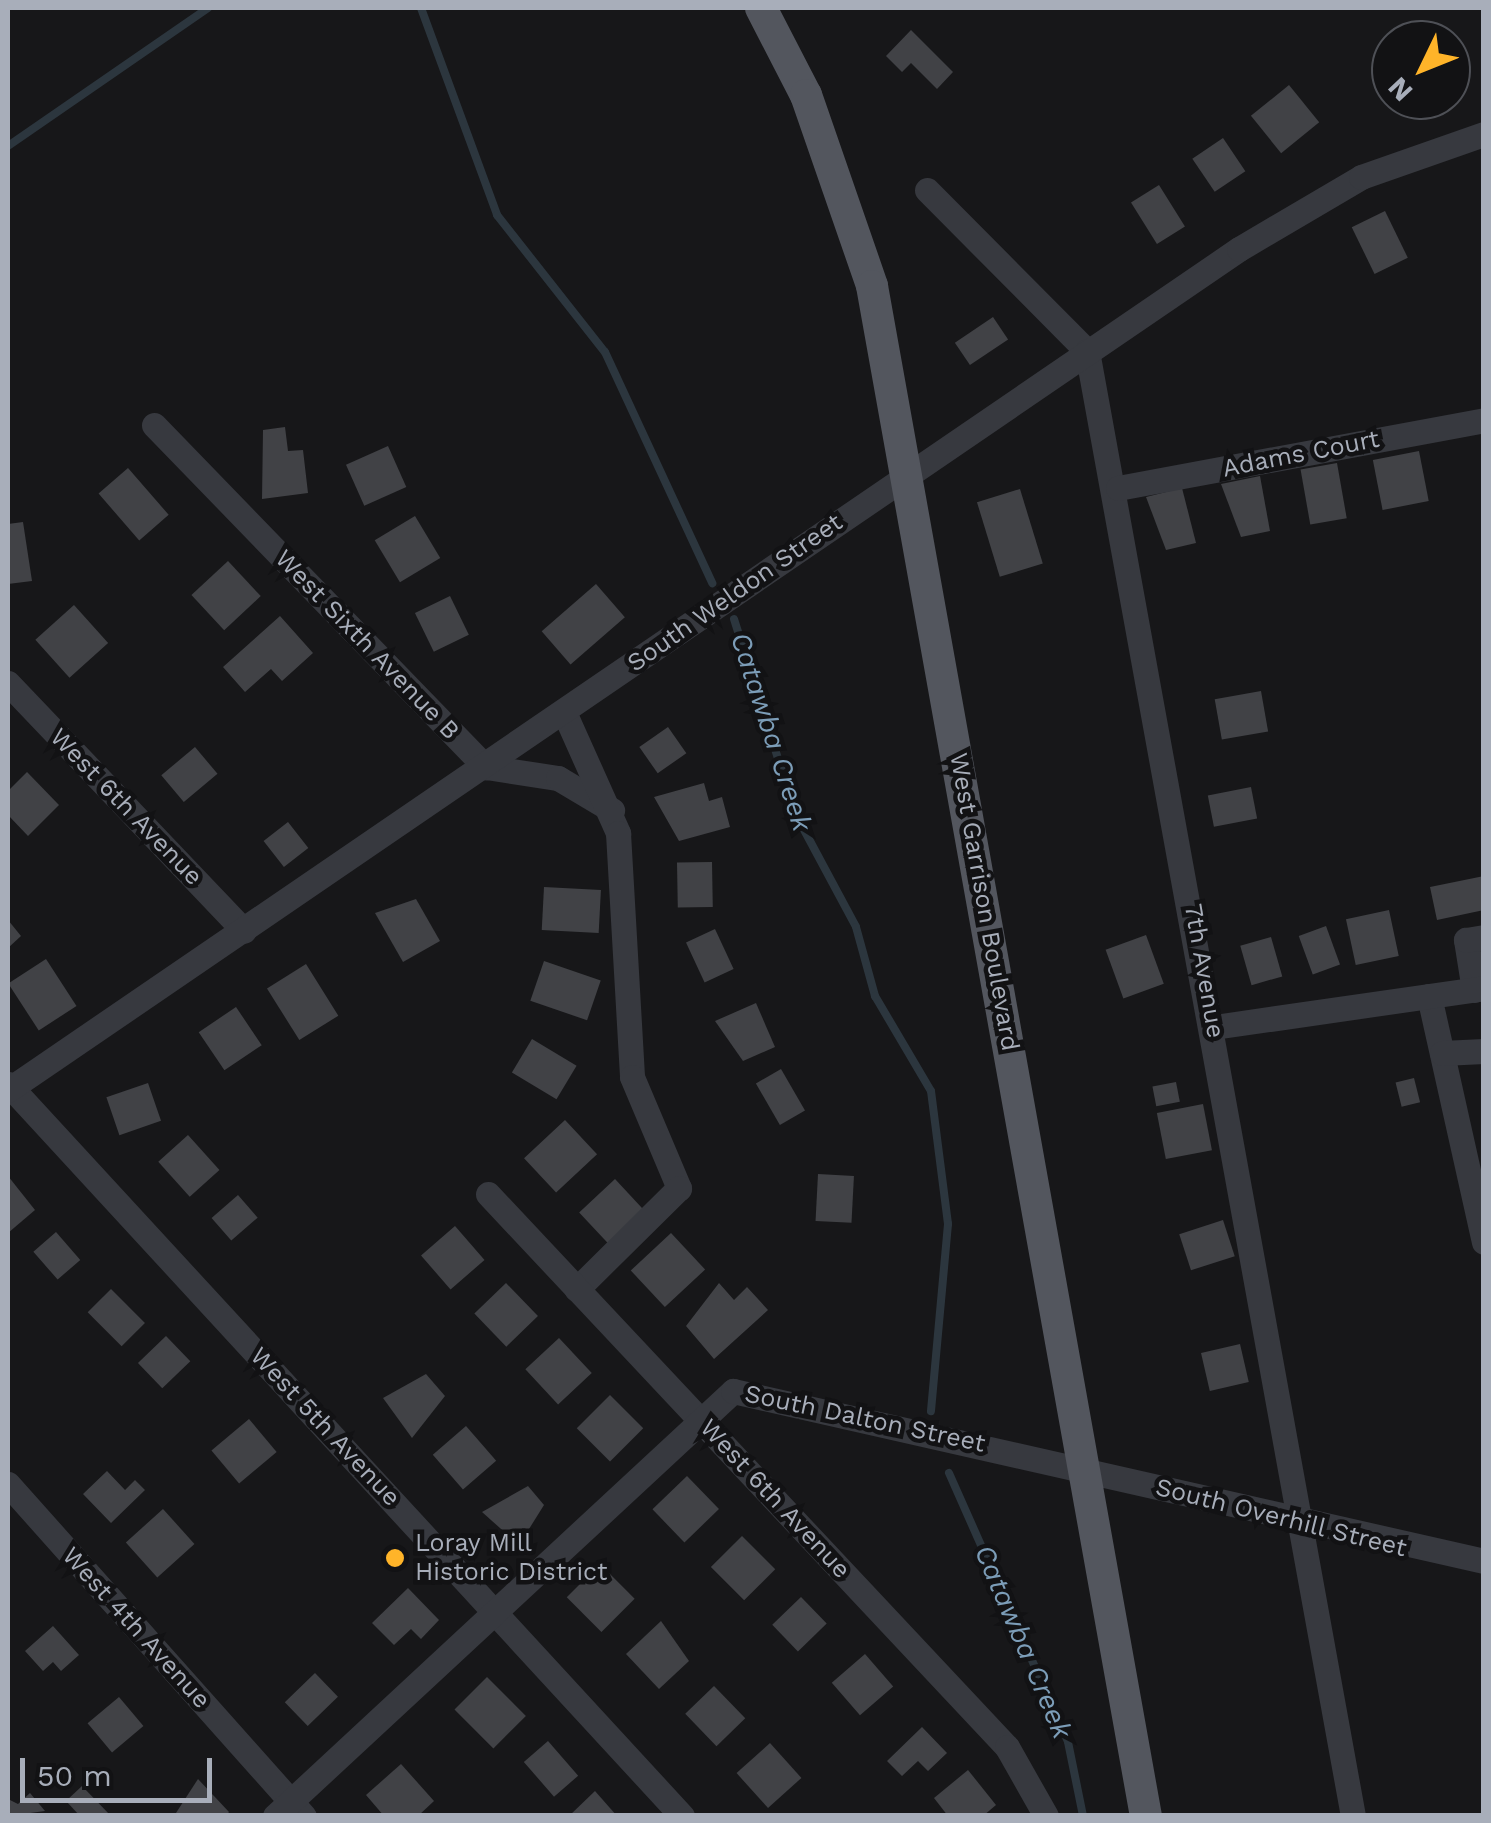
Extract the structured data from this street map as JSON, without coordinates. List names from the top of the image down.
{
  "streets": {
    "main road": ["West Garrison Boulevard"],
    "street": [
      "Adams Court",
      "South Weldon Street",
      "West Sixth Avenue B",
      "West 6th Avenue",
      "7th Avenue",
      "South Dalton Street",
      "West 5th Avenue",
      "South Overhill Street",
      "West 4th Avenue"
    ]
  },
  "crossings": [
    ["Adams Court", "7th Avenue"],
    ["South Weldon Street", "West Sixth Avenue B"],
    ["South Weldon Street", "West 6th Avenue"],
    ["South Weldon Street", "West Garrison Boulevard"],
    ["South Weldon Street", "7th Avenue"],
    ["South Weldon Street", "West 5th Avenue"],
    ["West 6th Avenue", "South Dalton Street"],
    ["West Garrison Boulevard", "South Dalton Street"],
    ["West Garrison Boulevard", "South Overhill Street"],
    ["7th Avenue", "South Overhill Street"],
    ["South Dalton Street", "West 5th Avenue"],
    ["South Dalton Street", "South Overhill Street"],
    ["South Dalton Street", "West 4th Avenue"]
  ],
  "water": ["Catawba Creek"],
  "places": ["Loray Mill Historic District"],
  "scale_bar": "50 m",
  "north": "bottom left"
}
